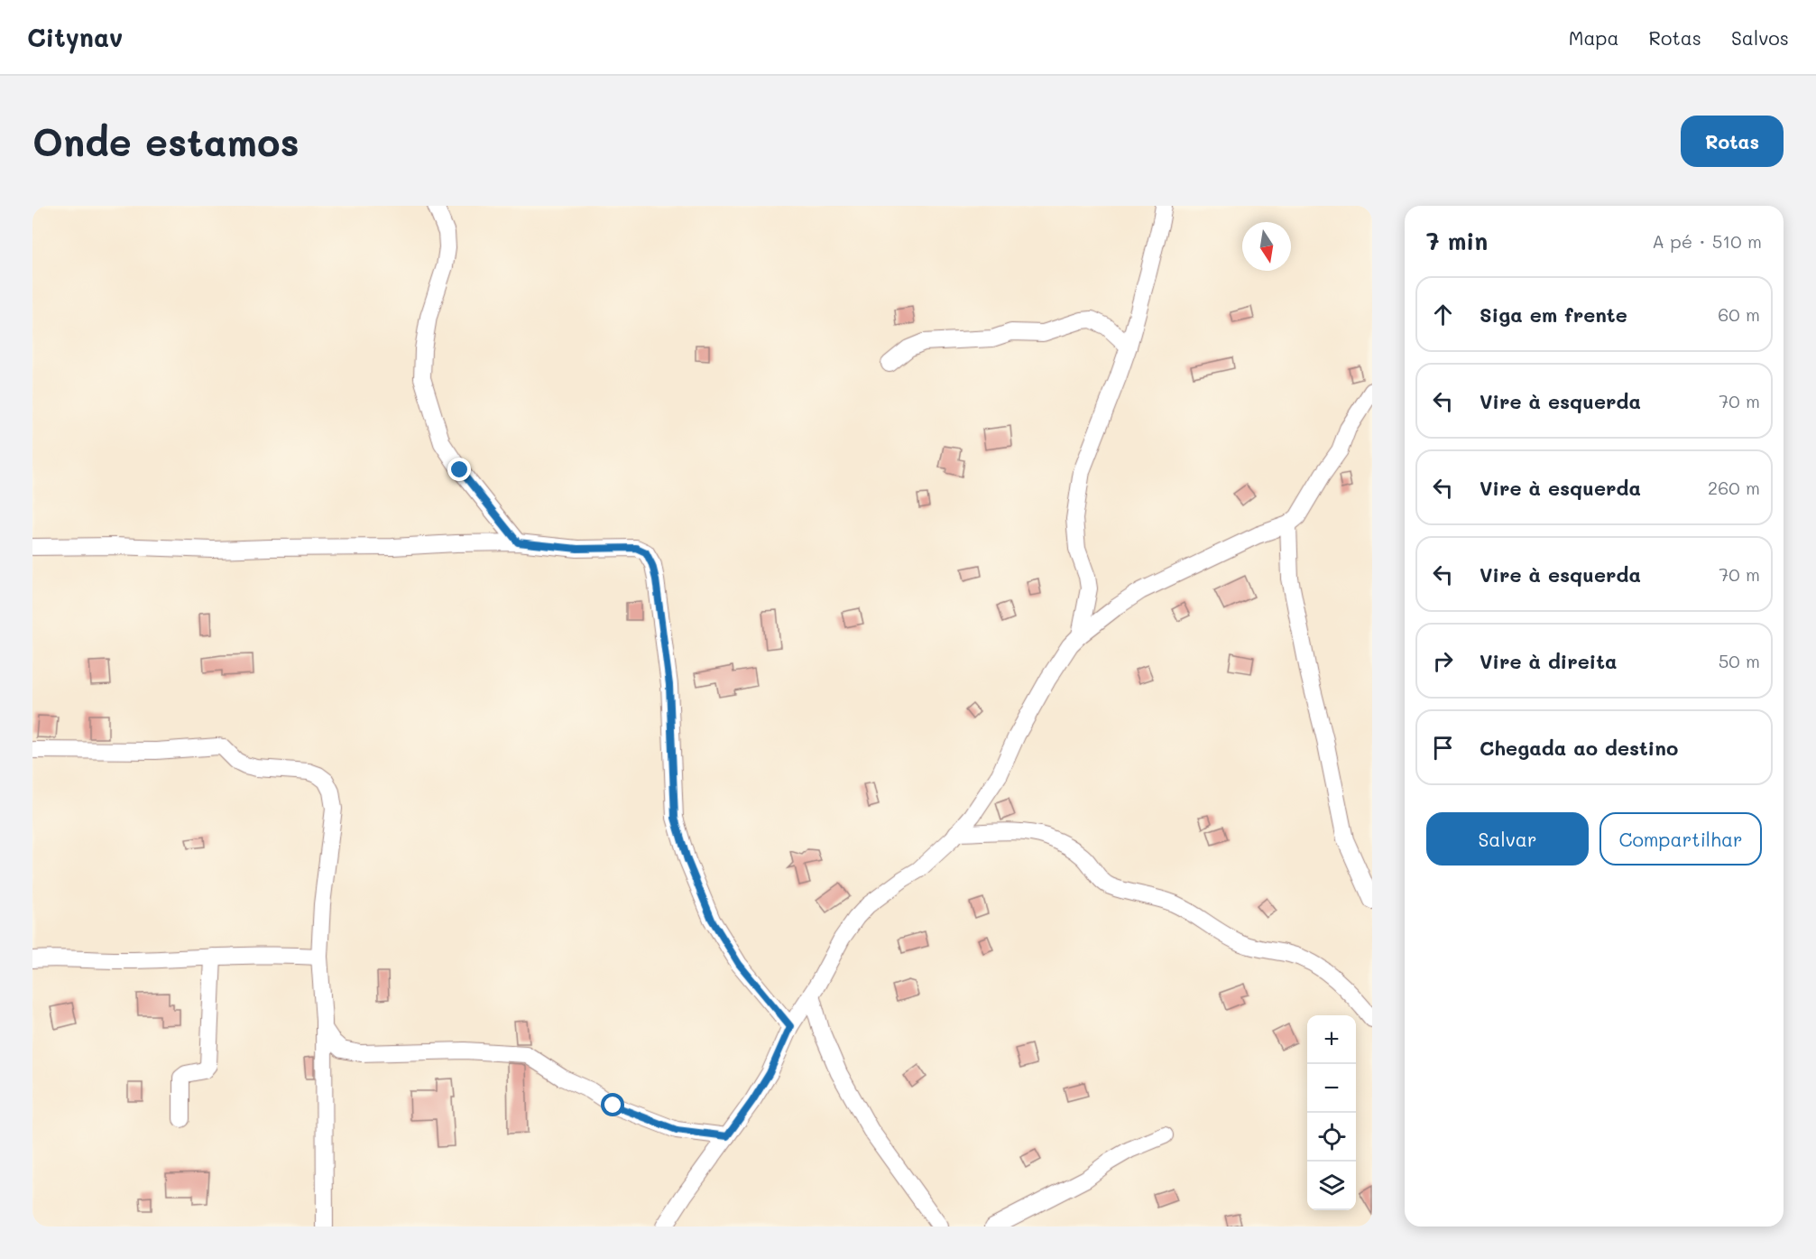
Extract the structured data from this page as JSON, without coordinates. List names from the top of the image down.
{
  "north": "bottom",
  "page": {
    "header": "Citynav",
    "nav": ["Mapa", "Rotas", "Salvos"],
    "buttons": [
      "Rotas",
      ["Salvar", "Compartilhar"]
    ],
    "title": "Onde estamos",
    "heading": ["7 min", "A pé · 510 m"],
    "list": [
      ["Siga em frente", "60 m"],
      ["Vire à esquerda", "70 m"],
      ["Vire à esquerda", "260 m"],
      ["Vire à esquerda", "70 m"],
      ["Vire à direita", "50 m"],
      "Chegada ao destino"
    ],
    "map_buttons": ["+", "−"]
  }
}
